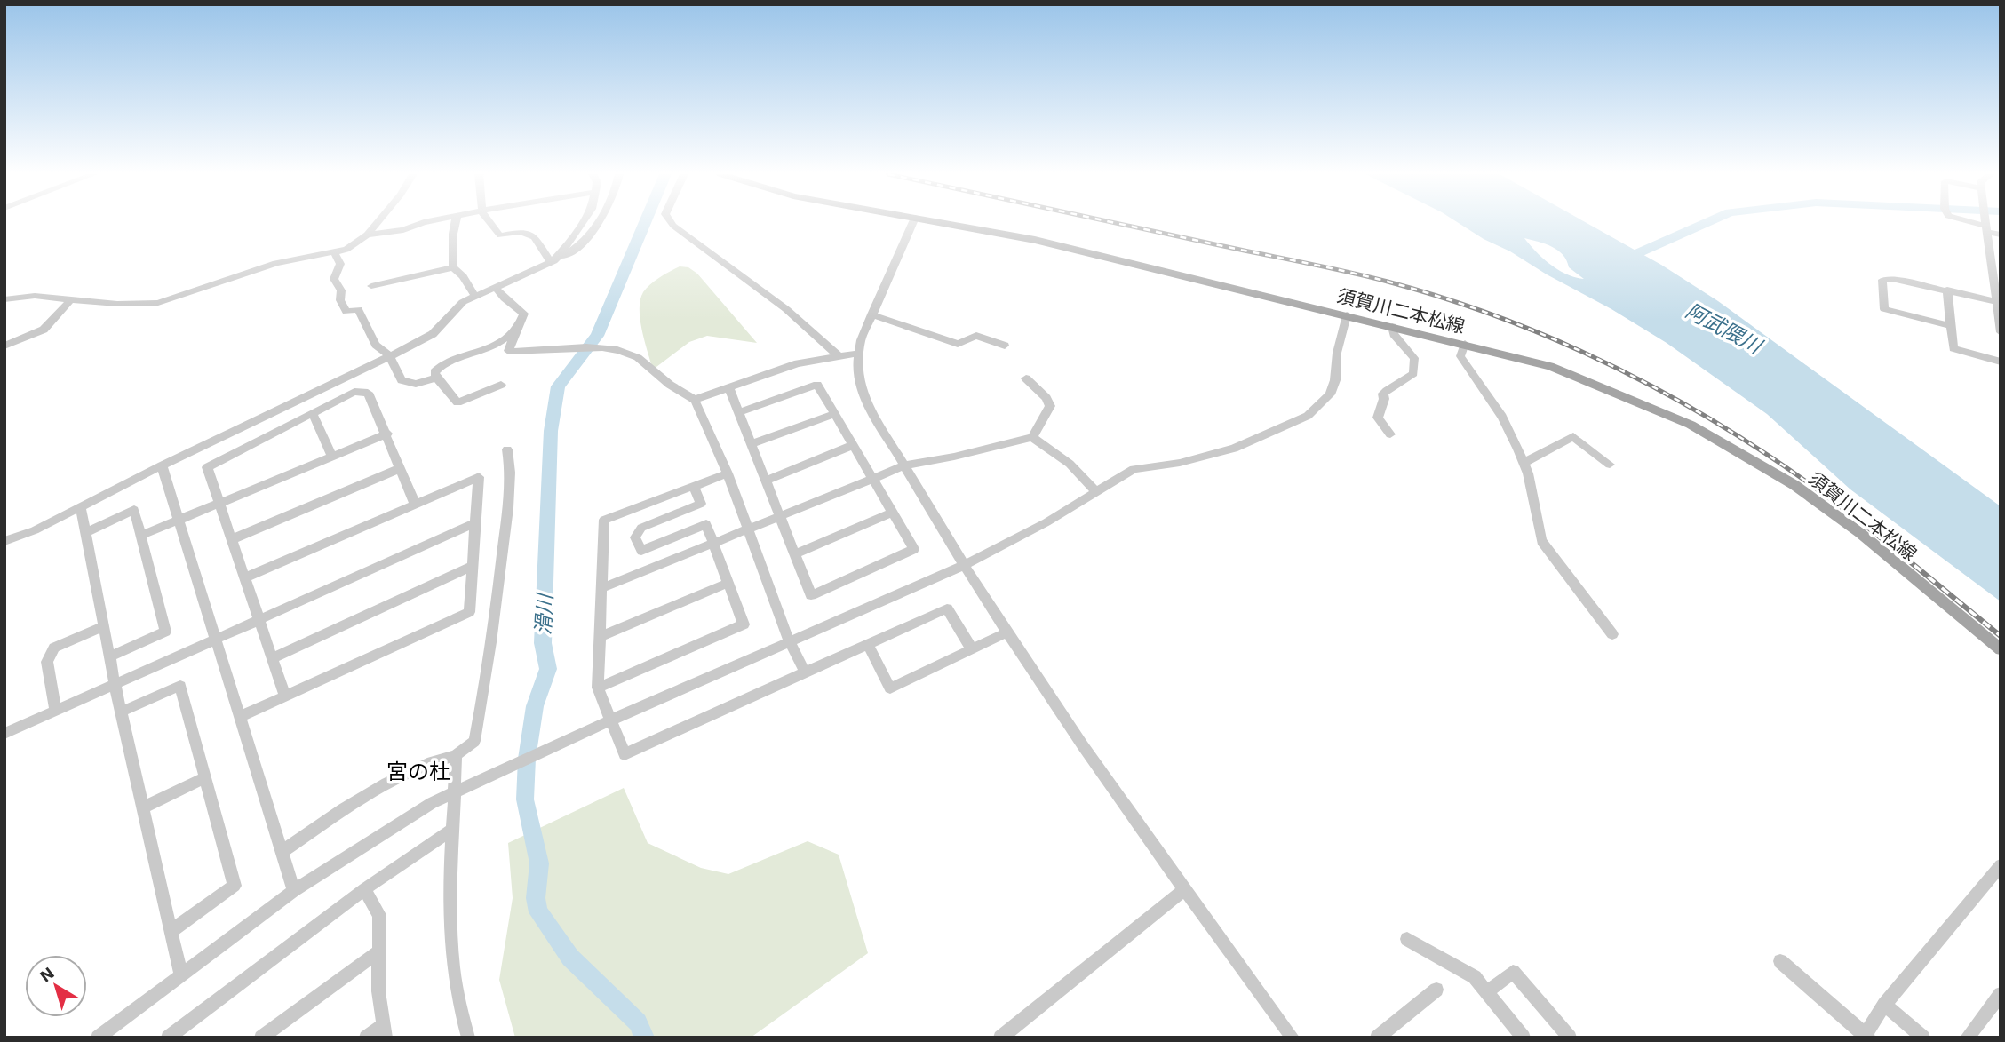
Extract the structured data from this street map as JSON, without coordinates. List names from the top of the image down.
{
  "streets": {
    "main road": ["須賀川二本松線"]
  },
  "districts": ["宮の杜"],
  "water": ["阿武隈川", "滑川"],
  "north": "top left"
}
